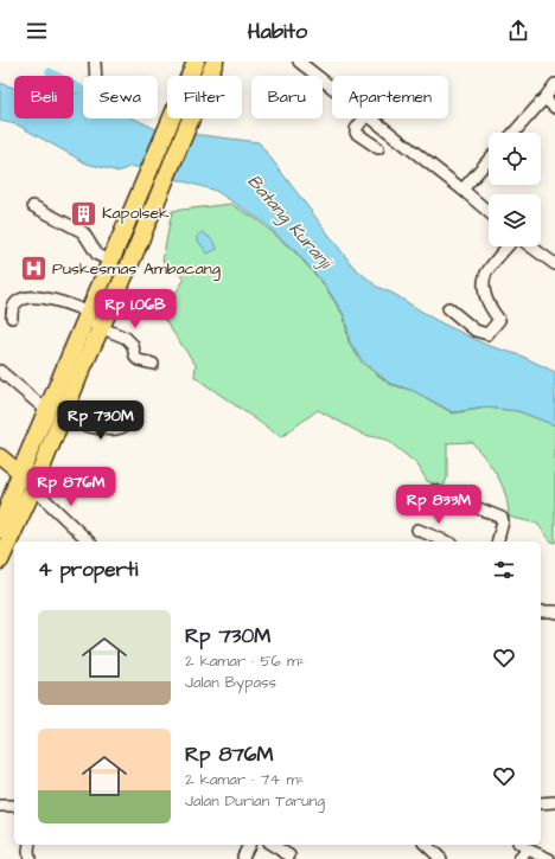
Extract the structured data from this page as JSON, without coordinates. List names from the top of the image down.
{
  "water": ["Batang Kuranji"],
  "places": {
    "building": ["Kapolsek"],
    "hospital": ["Puskesmas Ambacang"]
  },
  "page": {
    "header": "Habito",
    "chip": [
      "Beli",
      "Sewa",
      "Filter",
      "Baru",
      "Apartemen"
    ],
    "price": [
      "Rp 1.06B",
      "Rp 730M",
      "Rp 876M",
      "Rp 833M"
    ],
    "heading": "4 properti",
    "list": [
      {
        "name": "Rp 730M",
        "note": "2 kamar · 56 m² · Jalan Bypass"
      },
      {
        "name": "Rp 876M",
        "note": "2 kamar · 74 m² · Jalan Durian Tarung"
      }
    ]
  }
}
